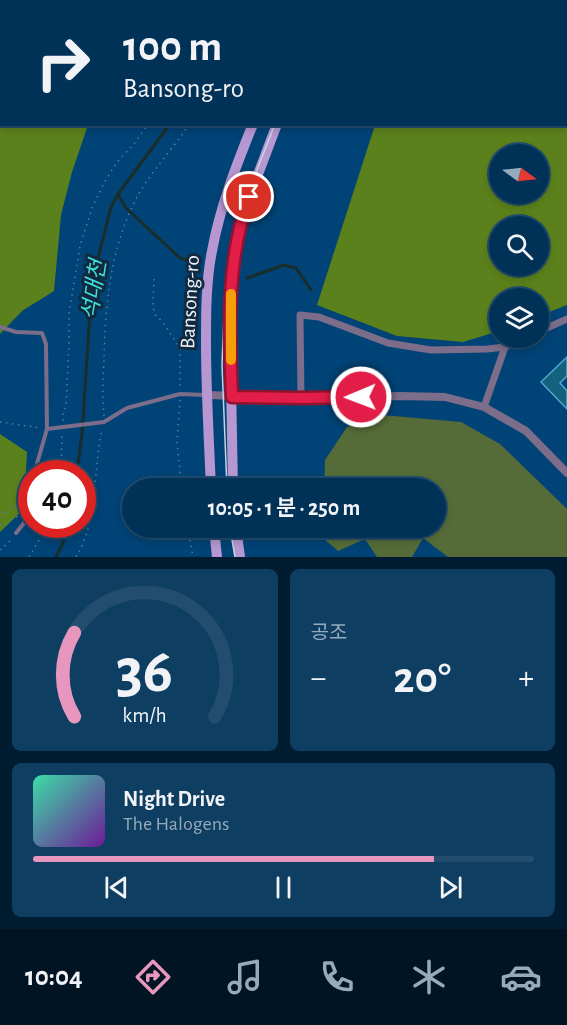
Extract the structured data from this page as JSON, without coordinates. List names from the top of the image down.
{
  "streets": {
    "main road": ["Bansong-ro"]
  },
  "water": ["석대천"],
  "north": "right",
  "page": {
    "turn": ["100 m", "Bansong-ro"],
    "limit": "40",
    "trip": "10:05 · 1 분 · 250 m",
    "tile": "공조",
    "heat": ["−", "20°", "+"],
    "song": ["Night Drive", "The Halogens"],
    "tabs": "10:04",
    "gauge": ["36", "km/h"]
  }
}
